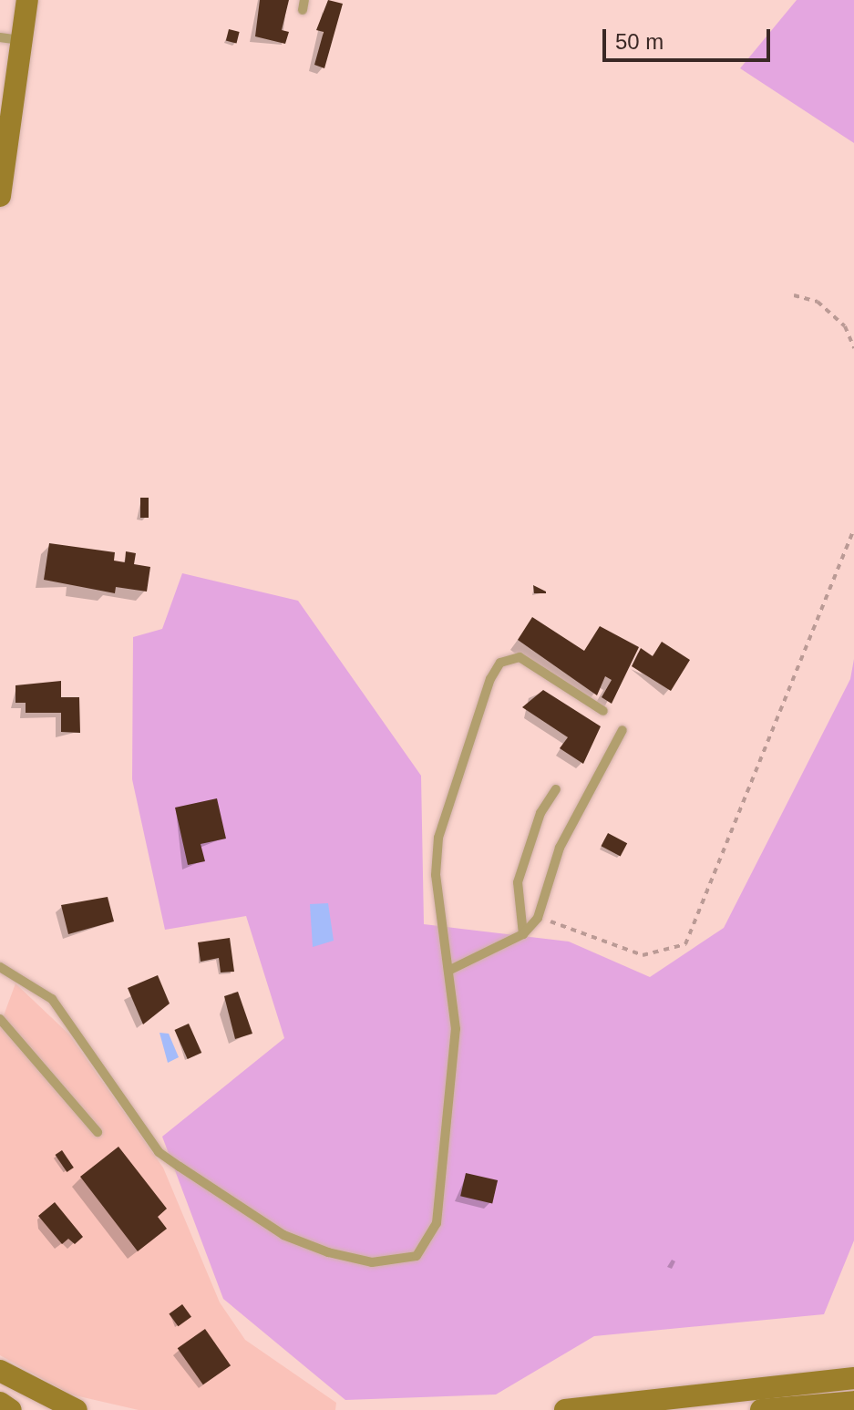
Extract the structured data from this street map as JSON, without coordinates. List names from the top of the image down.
{
  "scale_bar": "50 m"
}
